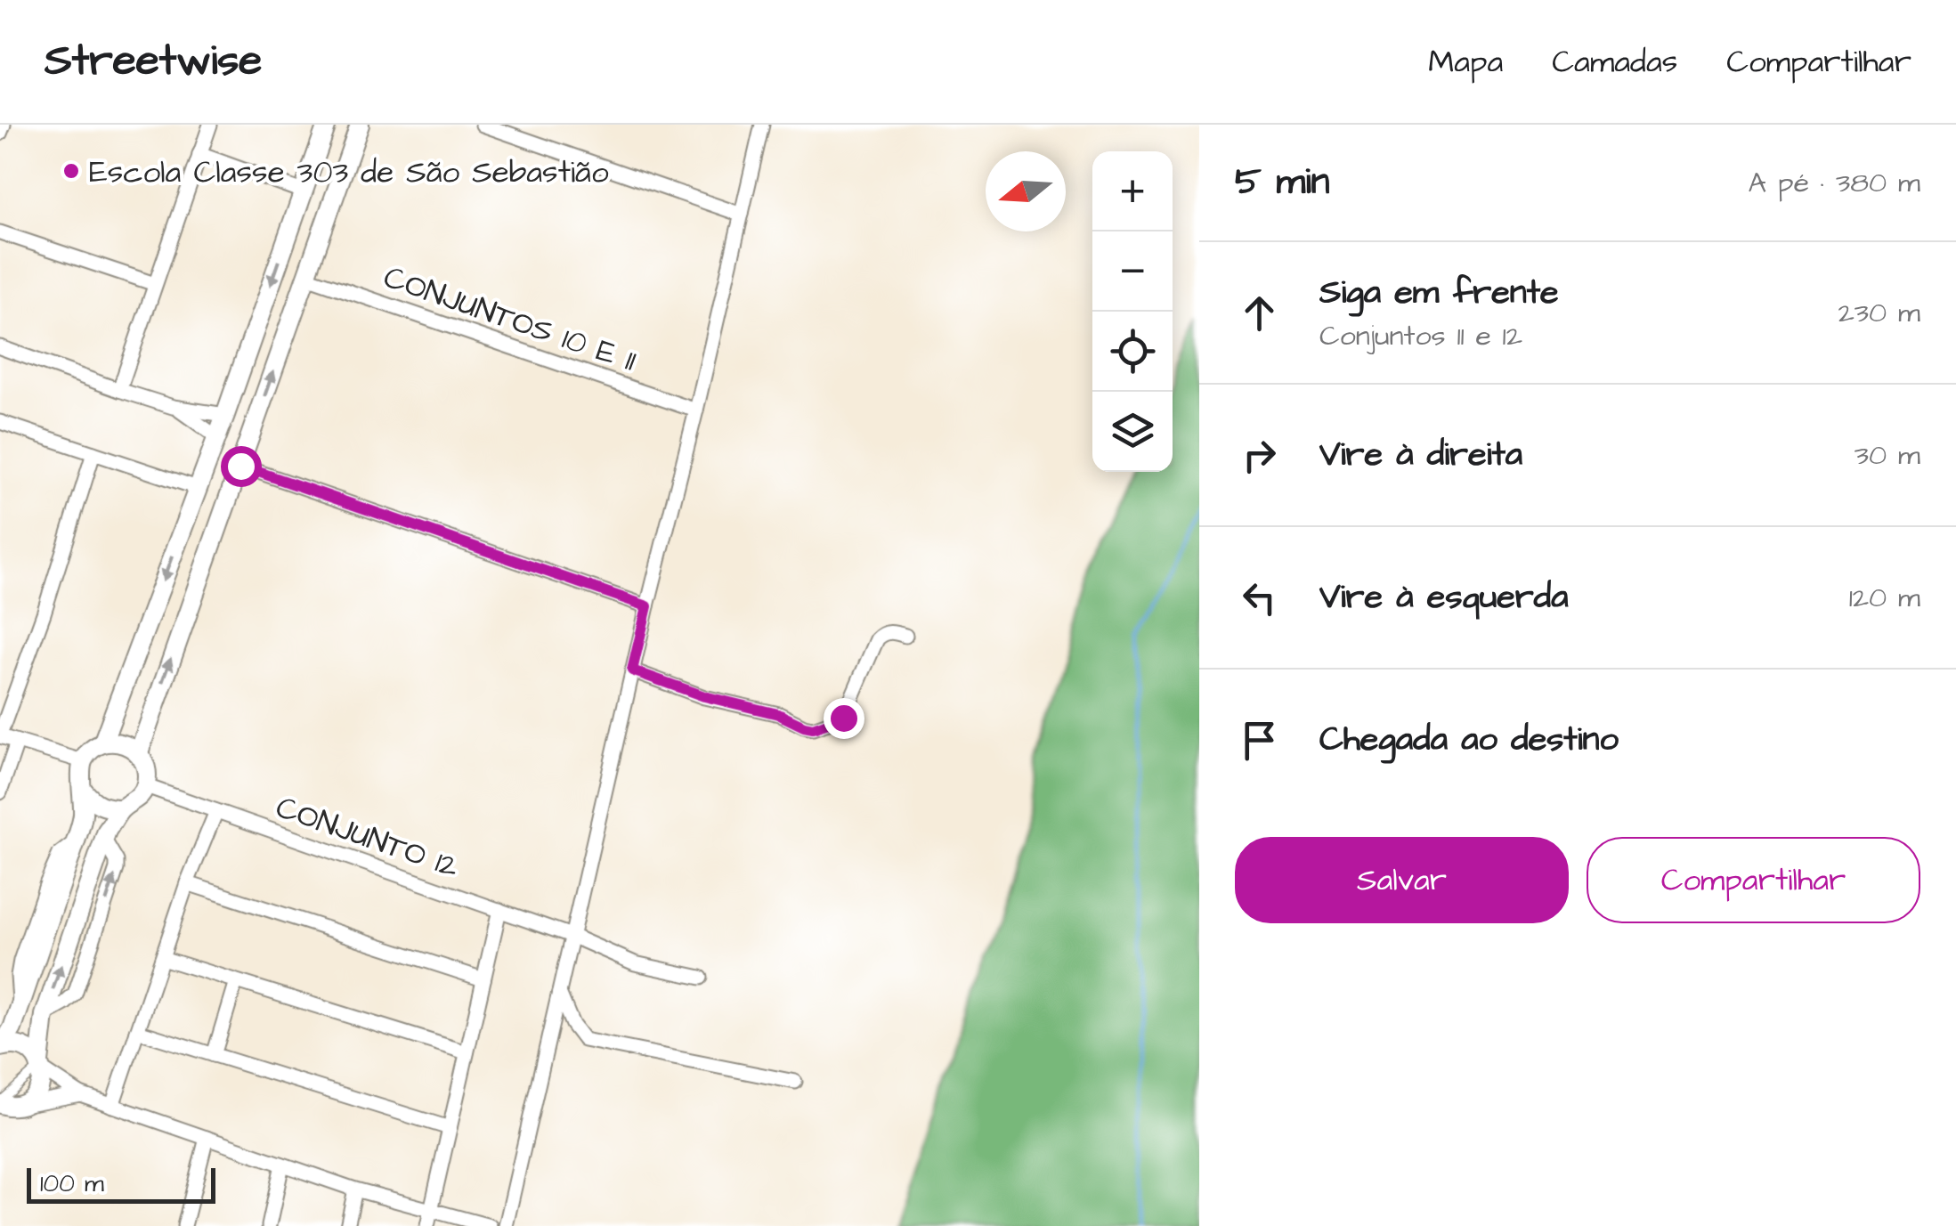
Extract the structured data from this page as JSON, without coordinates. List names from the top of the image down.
{
  "streets": {
    "street": ["CONJUNTOS 10 E 11", "CONJUNTO 12"]
  },
  "places": ["Escola Classe 303 de São Sebastião"],
  "scale_bar": "100 m",
  "north": "left",
  "page": {
    "header": "Streetwise",
    "nav": ["Mapa", "Camadas", "Compartilhar"],
    "heading": ["5 min", "A pé · 380 m"],
    "map_buttons": ["+", "−"],
    "list": [
      ["Siga em frente", "Conjuntos 11 e 12", "230 m"],
      ["Vire à direita", "30 m"],
      ["Vire à esquerda", "120 m"],
      "Chegada ao destino"
    ],
    "buttons": ["Salvar", "Compartilhar"],
    "scale": "100 m"
  }
}
